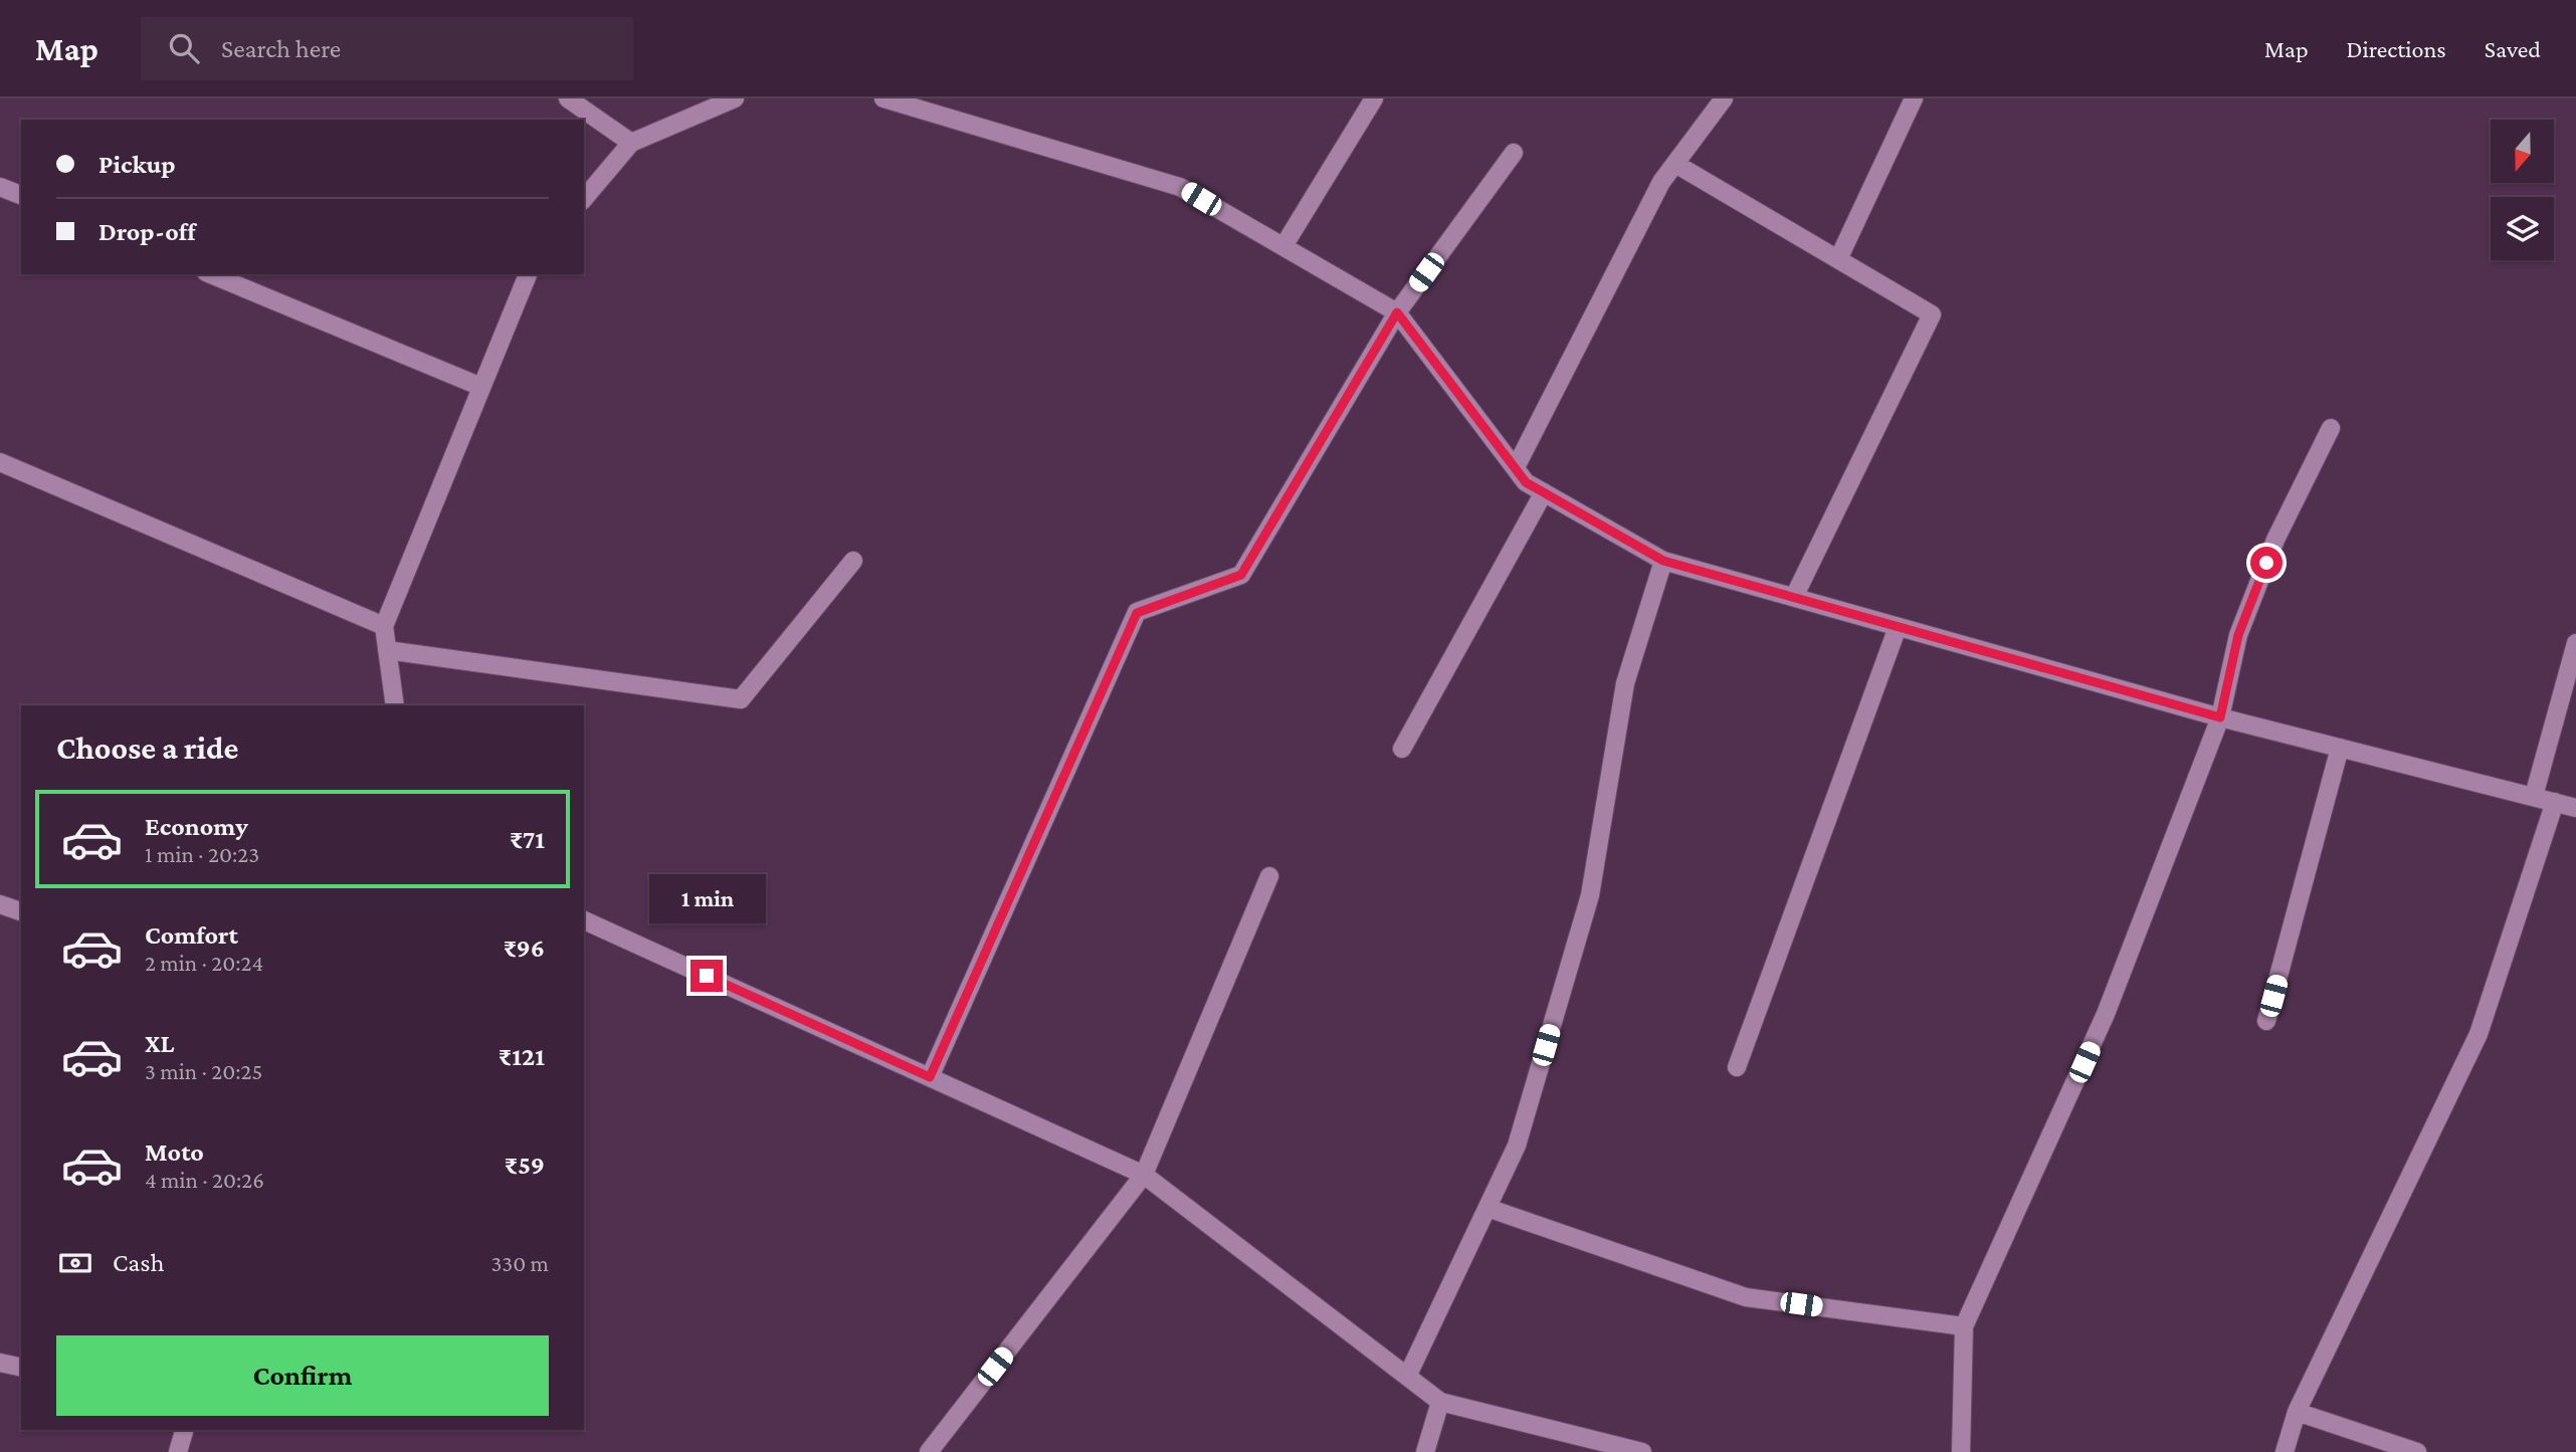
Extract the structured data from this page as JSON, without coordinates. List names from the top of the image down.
{
  "north": "bottom",
  "page": {
    "header": "Map",
    "search": "Search here",
    "nav": ["Map", "Directions", "Saved"],
    "banner": ["Pickup", "Drop-off"],
    "heading": "Choose a ride",
    "list": [
      {
        "name": "Economy",
        "note": "1 min · 20:23",
        "value": "₹71"
      },
      {
        "name": "Comfort",
        "note": "2 min · 20:24",
        "value": "₹96"
      },
      {
        "name": "XL",
        "note": "3 min · 20:25",
        "value": "₹121"
      },
      {
        "name": "Moto",
        "note": "4 min · 20:26",
        "value": "₹59"
      }
    ],
    "bubble": "1 min",
    "pay": ["Cash", "330 m"],
    "buttons": "Confirm"
  }
}
